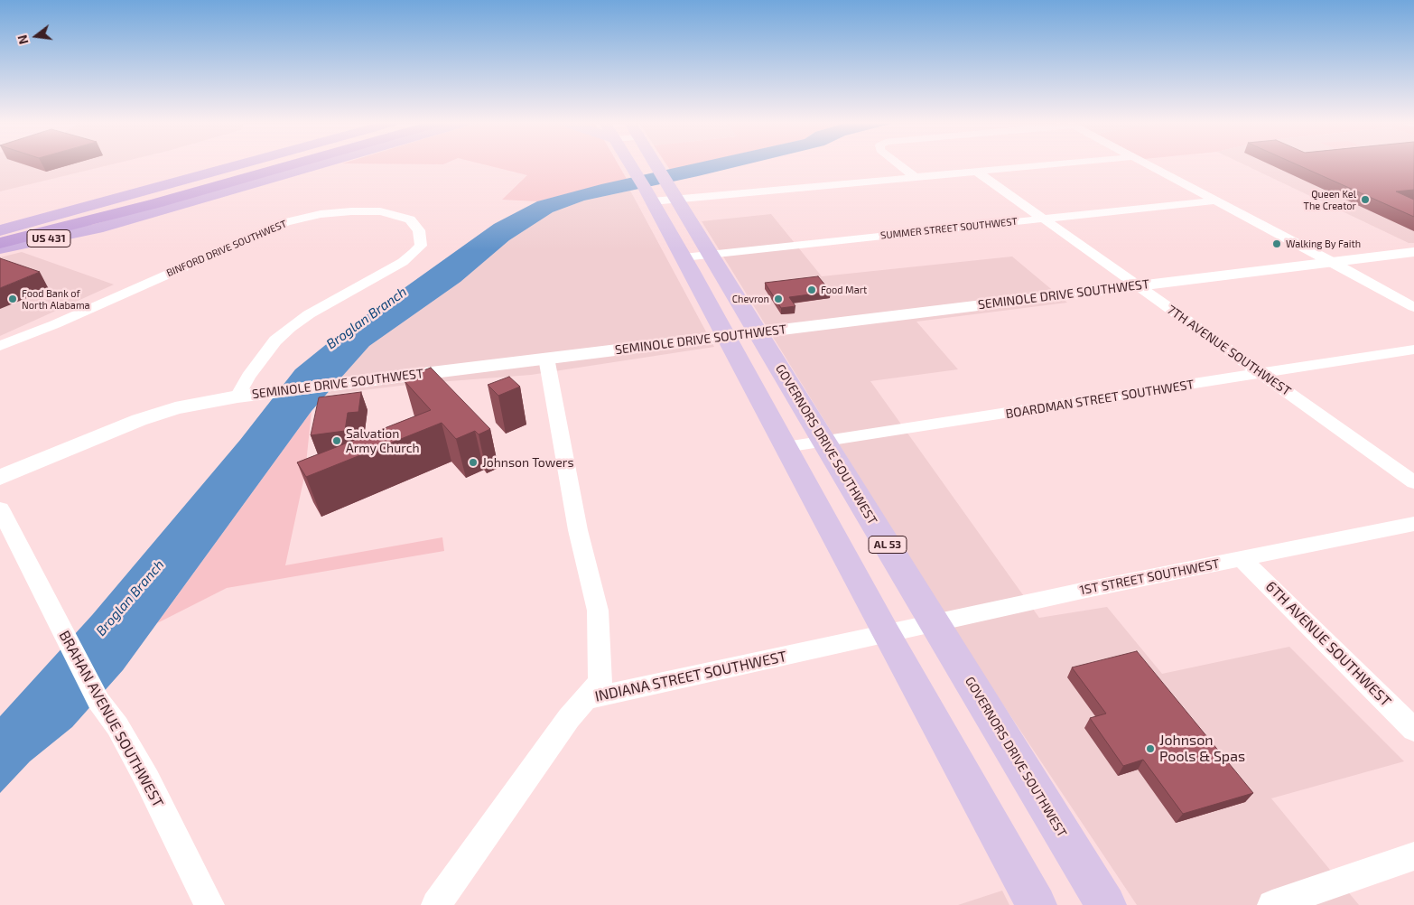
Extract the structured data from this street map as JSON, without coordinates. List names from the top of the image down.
{
  "streets": {
    "highway": ["US 431"],
    "main road": ["GOVERNORS DRIVE SOUTHWEST", "AL 53"],
    "street": [
      "SUMMER STREET SOUTHWEST",
      "BINFORD DRIVE SOUTHWEST",
      "SEMINOLE DRIVE SOUTHWEST",
      "7TH AVENUE SOUTHWEST",
      "BOARDMAN STREET SOUTHWEST",
      "1ST STREET SOUTHWEST",
      "6TH AVENUE SOUTHWEST",
      "INDIANA STREET SOUTHWEST",
      "BRAHAN AVENUE SOUTHWEST"
    ]
  },
  "crossings": [
    ["SUMMER STREET SOUTHWEST", "7TH AVENUE SOUTHWEST"],
    ["SUMMER STREET SOUTHWEST", "GOVERNORS DRIVE SOUTHWEST"],
    ["BINFORD DRIVE SOUTHWEST", "SEMINOLE DRIVE SOUTHWEST"],
    ["SEMINOLE DRIVE SOUTHWEST", "7TH AVENUE SOUTHWEST"],
    ["SEMINOLE DRIVE SOUTHWEST", "GOVERNORS DRIVE SOUTHWEST"],
    ["7TH AVENUE SOUTHWEST", "BOARDMAN STREET SOUTHWEST"],
    ["BOARDMAN STREET SOUTHWEST", "GOVERNORS DRIVE SOUTHWEST"],
    ["GOVERNORS DRIVE SOUTHWEST", "1ST STREET SOUTHWEST"],
    ["GOVERNORS DRIVE SOUTHWEST", "INDIANA STREET SOUTHWEST"],
    ["1ST STREET SOUTHWEST", "6TH AVENUE SOUTHWEST"],
    ["1ST STREET SOUTHWEST", "INDIANA STREET SOUTHWEST"]
  ],
  "water": ["Broglan Branch"],
  "places": [
    "Queen Kel The Creator",
    "Walking By Faith",
    "Food Mart",
    "Food Bank of North Alabama",
    "Chevron",
    "Salvation Army Church",
    "Johnson Towers",
    "Johnson Pools & Spas"
  ],
  "north": "left"
}
